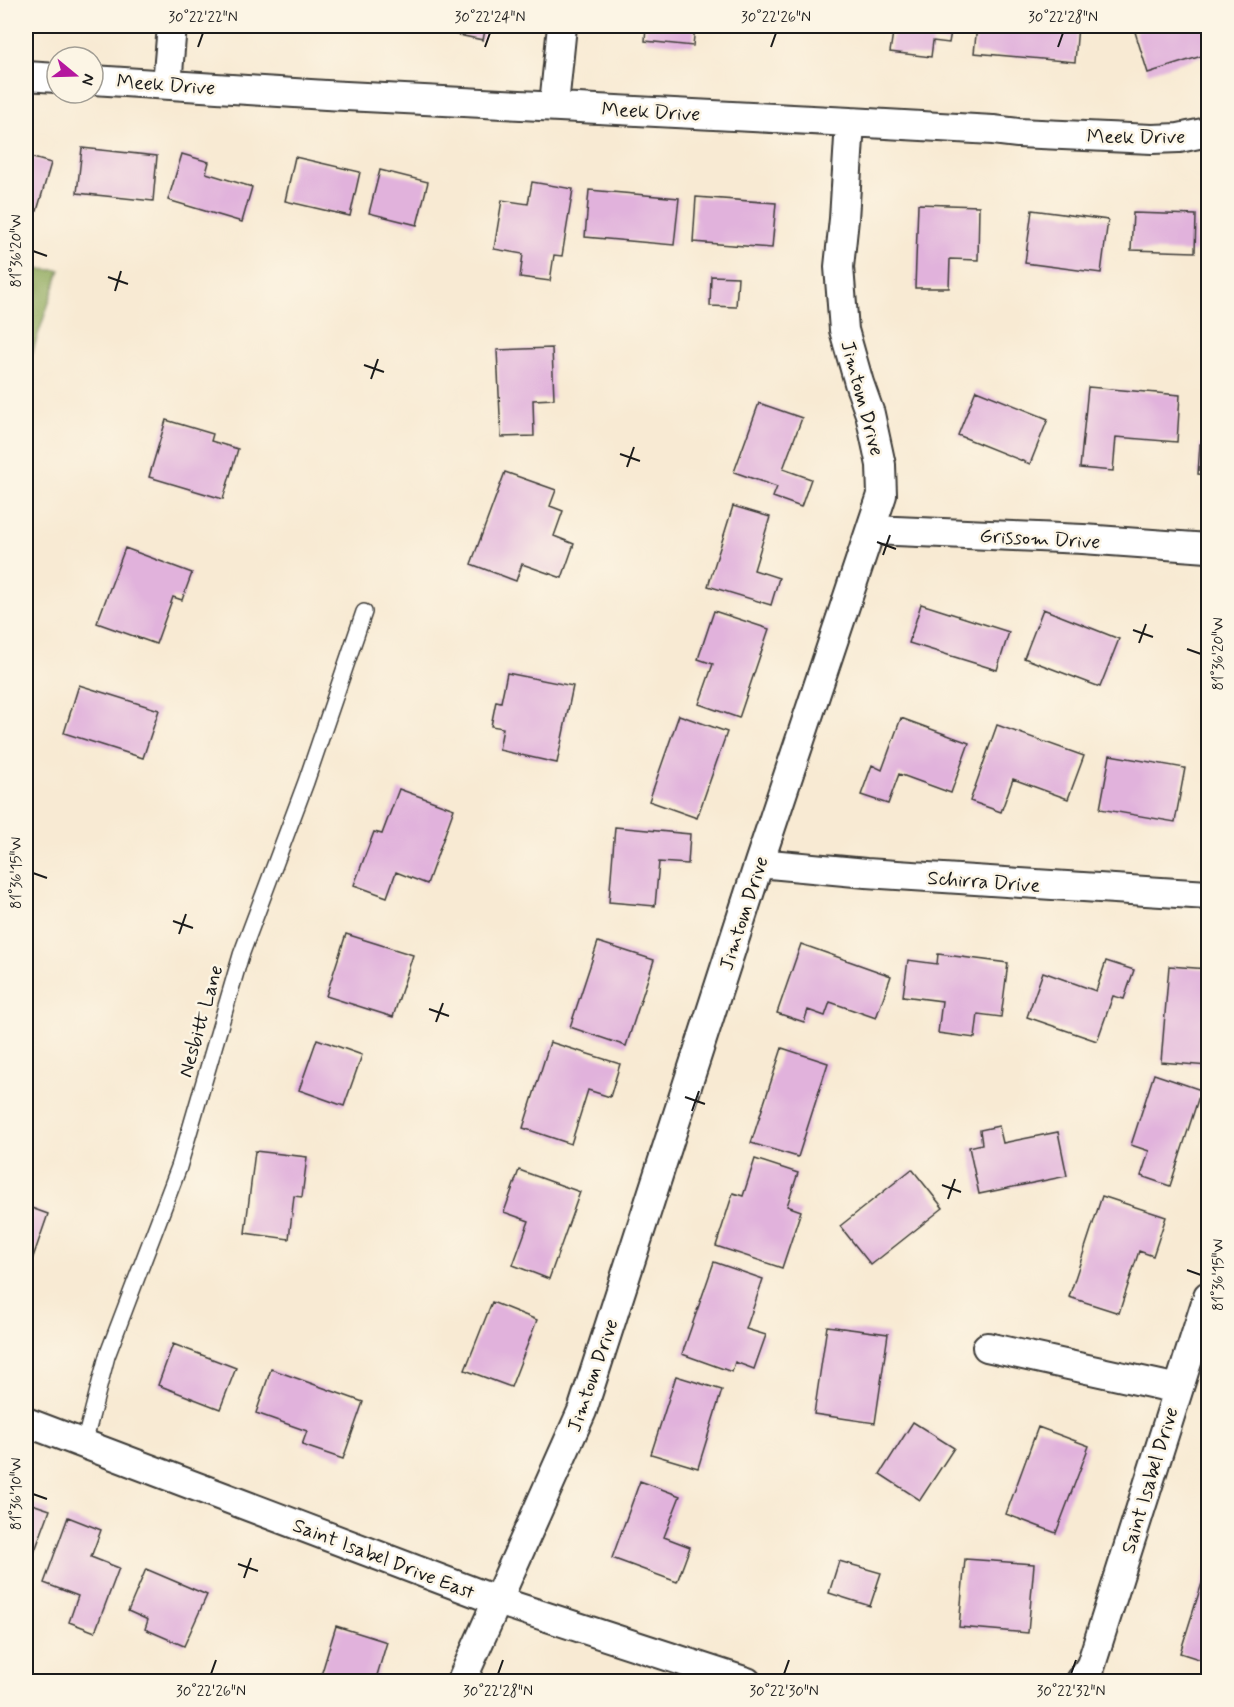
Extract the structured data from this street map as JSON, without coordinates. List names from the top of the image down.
{
  "streets": {
    "street": [
      "Meek Drive",
      "Jimtom Drive",
      "Grissom Drive",
      "Schirra Drive",
      "Saint Isabel Drive",
      "Saint Isabel Drive East"
    ],
    "lane": ["Nesbitt Lane"]
  },
  "crossings": [
    ["Meek Drive", "Jimtom Drive"],
    ["Jimtom Drive", "Grissom Drive"],
    ["Jimtom Drive", "Schirra Drive"],
    ["Jimtom Drive", "Saint Isabel Drive East"],
    ["Nesbitt Lane", "Saint Isabel Drive East"]
  ],
  "north": "right",
  "coordinates": [
    "30°22'22\"N",
    "30°22'24\"N",
    "30°22'26\"N",
    "30°22'28\"N",
    "81°36'20\"W",
    "81°36'15\"W",
    "81°36'10\"W",
    "30°22'30\"N",
    "30°22'32\"N"
  ]
}
